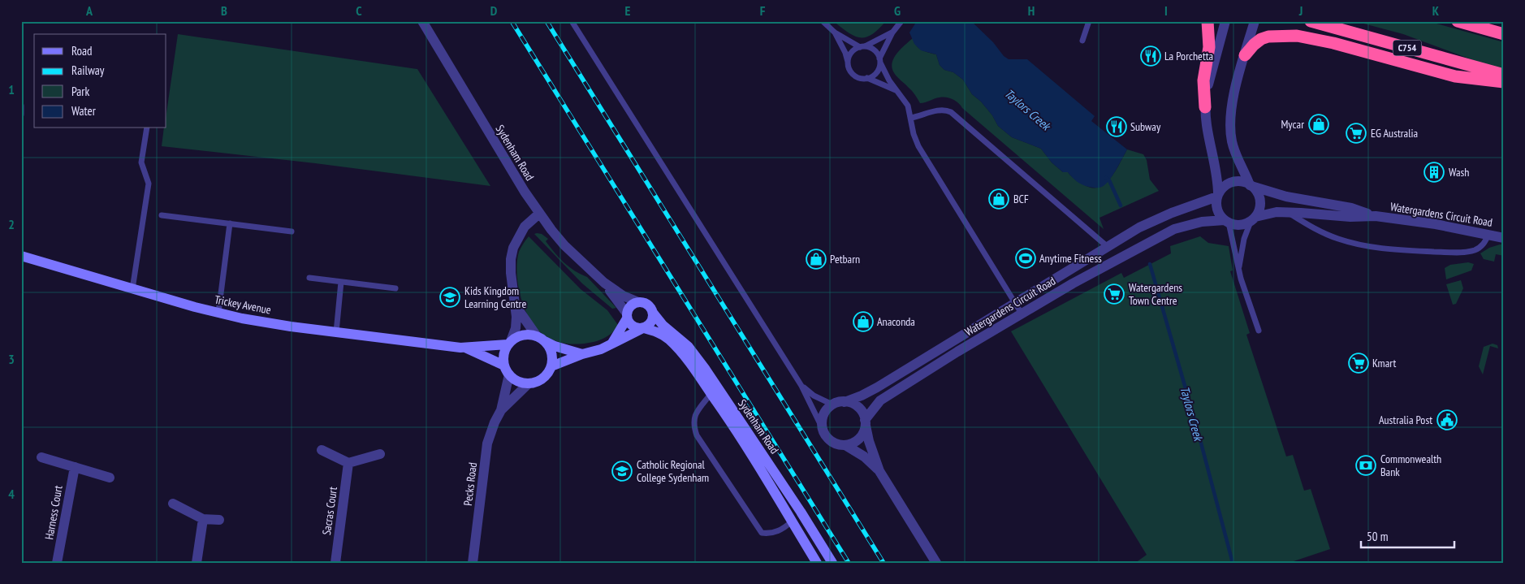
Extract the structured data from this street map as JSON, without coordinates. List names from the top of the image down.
{
  "streets": {
    "highway": ["C754"],
    "street": [
      "Sydenham Road",
      "Watergardens Circuit Road",
      "Trickey Avenue",
      "Pecks Road",
      "Sacras Court",
      "Harness Court"
    ]
  },
  "crossings": [
    ["Trickey Avenue", "Pecks Road"]
  ],
  "water": ["Taylors Creek"],
  "places": {
    "restaurant": ["La Porchetta", "Subway"],
    "shop": [
      "Mycar",
      "BCF",
      "Petbarn",
      "Anaconda"
    ],
    "supermarket": ["EG Australia", "Watergardens Town Centre", "Kmart"],
    "building": ["Wash"],
    "sports": ["Anytime Fitness"],
    "school or university": ["Kids Kingdom Learning Centre", "Catholic Regional College Sydenham"],
    "public building": ["Australia Post"],
    "bank": ["Commonwealth Bank"]
  },
  "legend": [
    "Road",
    "Railway",
    "Park",
    "Water"
  ],
  "scale_bar": "50 m",
  "grid": {
    "columns": [
      "A",
      "B",
      "C",
      "D",
      "E",
      "F",
      "G",
      "H",
      "I",
      "J",
      "K"
    ],
    "rows": [
      "1",
      "2",
      "3",
      "4"
    ]
  }
}
